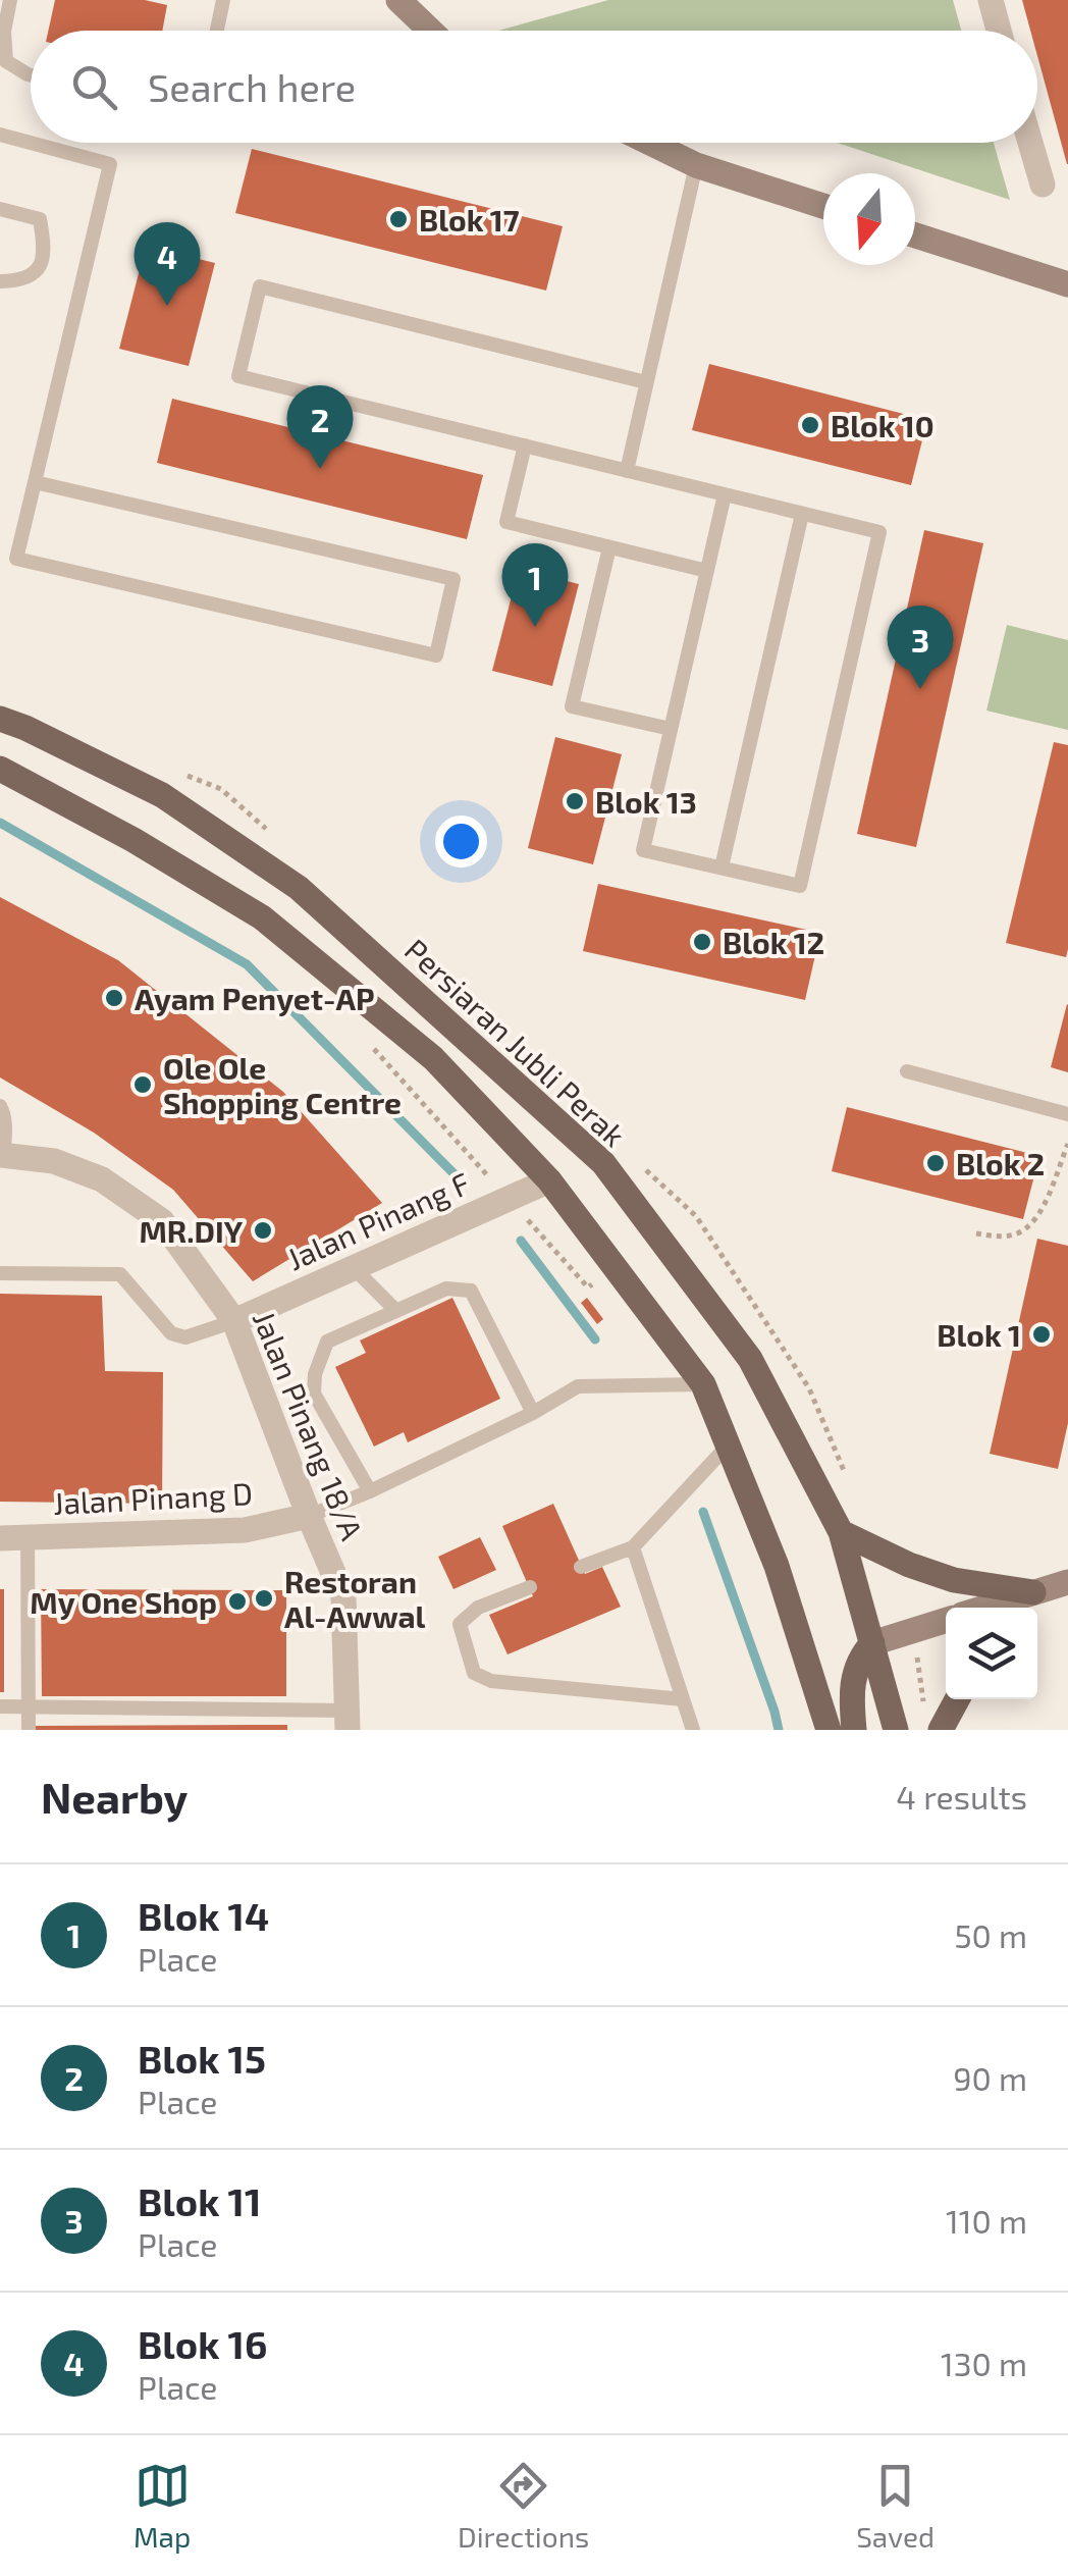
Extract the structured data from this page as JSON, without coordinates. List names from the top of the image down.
{
  "streets": {
    "main road": ["Persiaran Jubli Perak"],
    "street": ["Jalan Pinang F", "Jalan Pinang 18/A", "Jalan Pinang D"]
  },
  "crossings": [
    ["Jalan Pinang F", "Jalan Pinang 18/A"],
    ["Jalan Pinang 18/A", "Jalan Pinang D"]
  ],
  "places": [
    "Blok 17",
    "Blok 10",
    "Blok 13",
    "Blok 12",
    "Ayam Penyet-AP",
    "Ole Ole Shopping Centre",
    "Blok 2",
    "MR.DIY",
    "Blok 1",
    "Restoran Al-Awwal",
    "My One Shop"
  ],
  "north": "bottom",
  "page": {
    "search": "Search here",
    "pins": [
      "4",
      "2",
      "1",
      "3"
    ],
    "heading": ["Nearby", "4 results"],
    "list": [
      {
        "mark": "1",
        "name": "Blok 14",
        "note": "Place",
        "value": "50 m"
      },
      {
        "mark": "2",
        "name": "Blok 15",
        "note": "Place",
        "value": "90 m"
      },
      {
        "mark": "3",
        "name": "Blok 11",
        "note": "Place",
        "value": "110 m"
      },
      {
        "mark": "4",
        "name": "Blok 16",
        "note": "Place",
        "value": "130 m"
      }
    ],
    "nav": ["Map", "Directions", "Saved"]
  }
}
